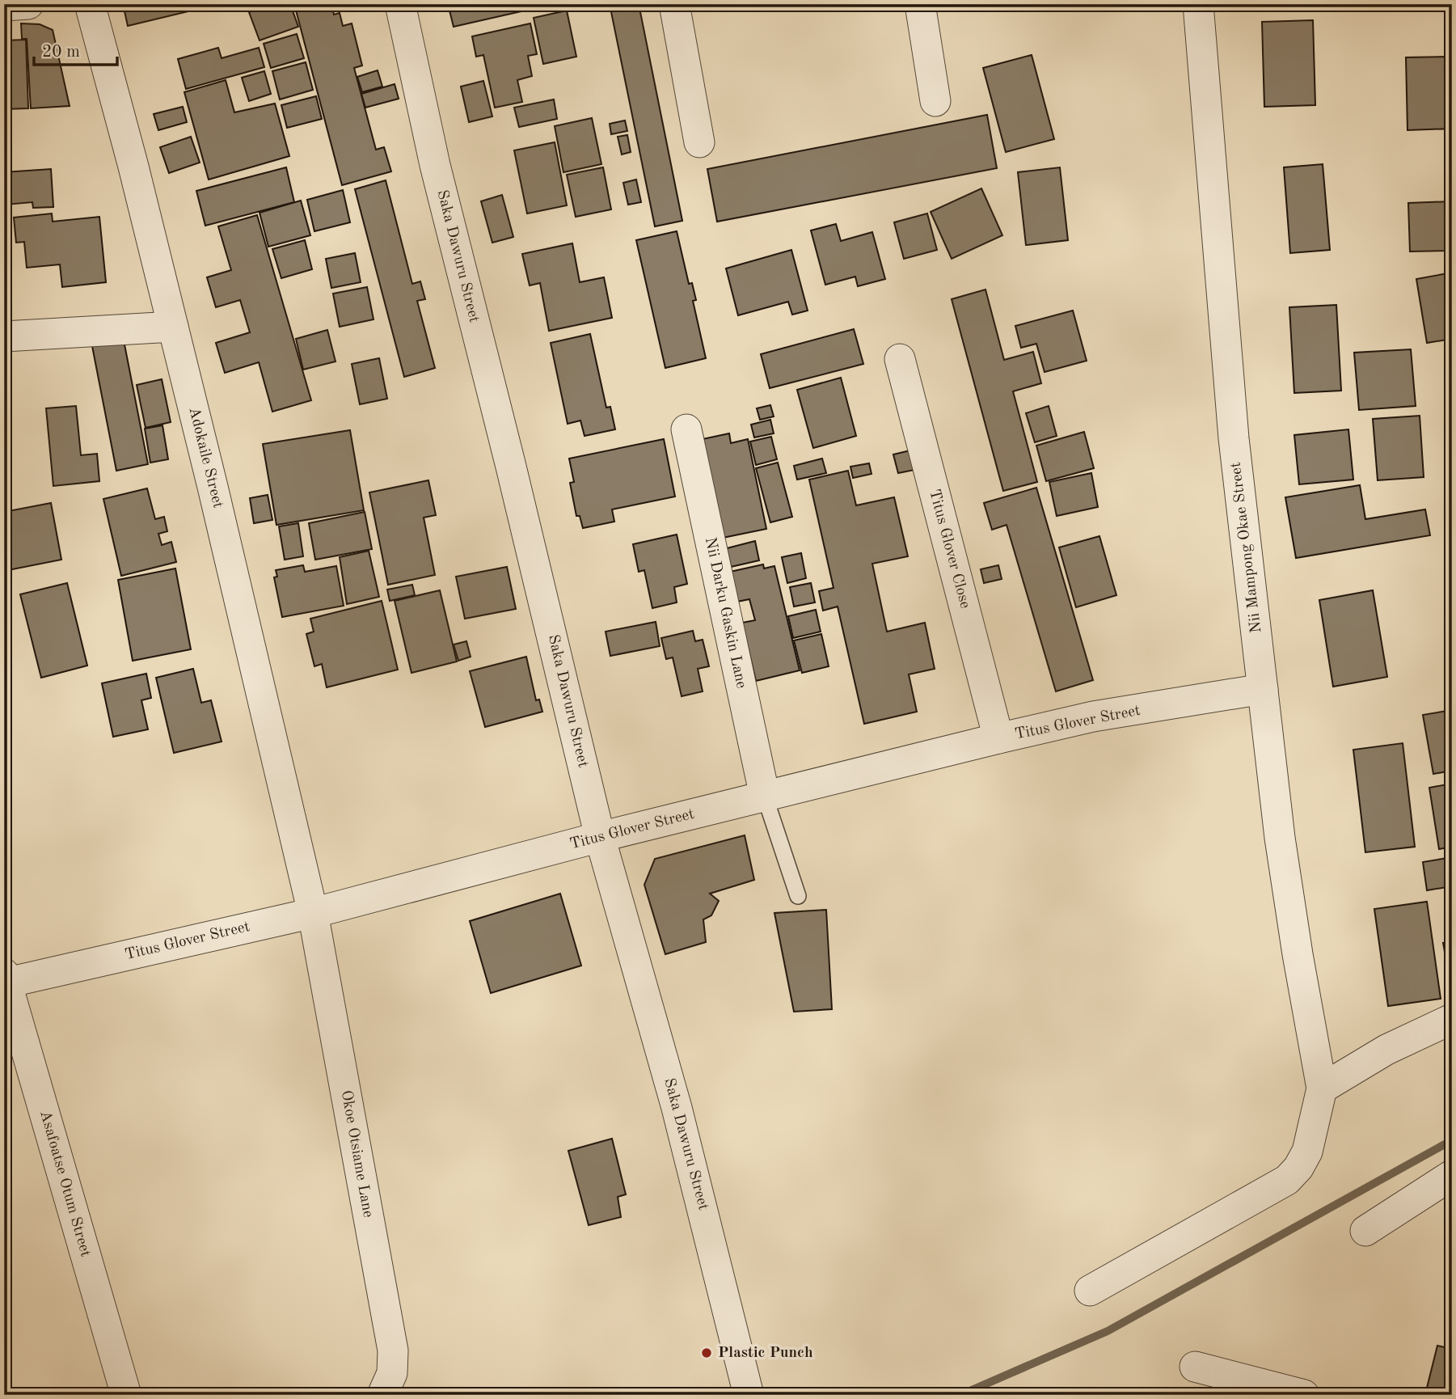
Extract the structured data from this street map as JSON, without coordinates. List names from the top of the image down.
{
  "streets": {
    "street": [
      "Saka Dawuru Street",
      "Adokaile Street",
      "Nii Mampong Okae Street",
      "Titus Glover Close",
      "Nii Darku Gaskin Lane",
      "Titus Glover Street",
      "Okoe Otsiame Lane",
      "Asafoatse Otum Street"
    ]
  },
  "crossings": [
    ["Saka Dawuru Street", "Titus Glover Street"],
    ["Adokaile Street", "Titus Glover Street"],
    ["Adokaile Street", "Okoe Otsiame Lane"],
    ["Nii Mampong Okae Street", "Titus Glover Street"],
    ["Titus Glover Close", "Titus Glover Street"],
    ["Nii Darku Gaskin Lane", "Titus Glover Street"],
    ["Titus Glover Street", "Okoe Otsiame Lane"],
    ["Titus Glover Street", "Asafoatse Otum Street"]
  ],
  "places": ["Plastic Punch"],
  "scale_bar": "20 m"
}
